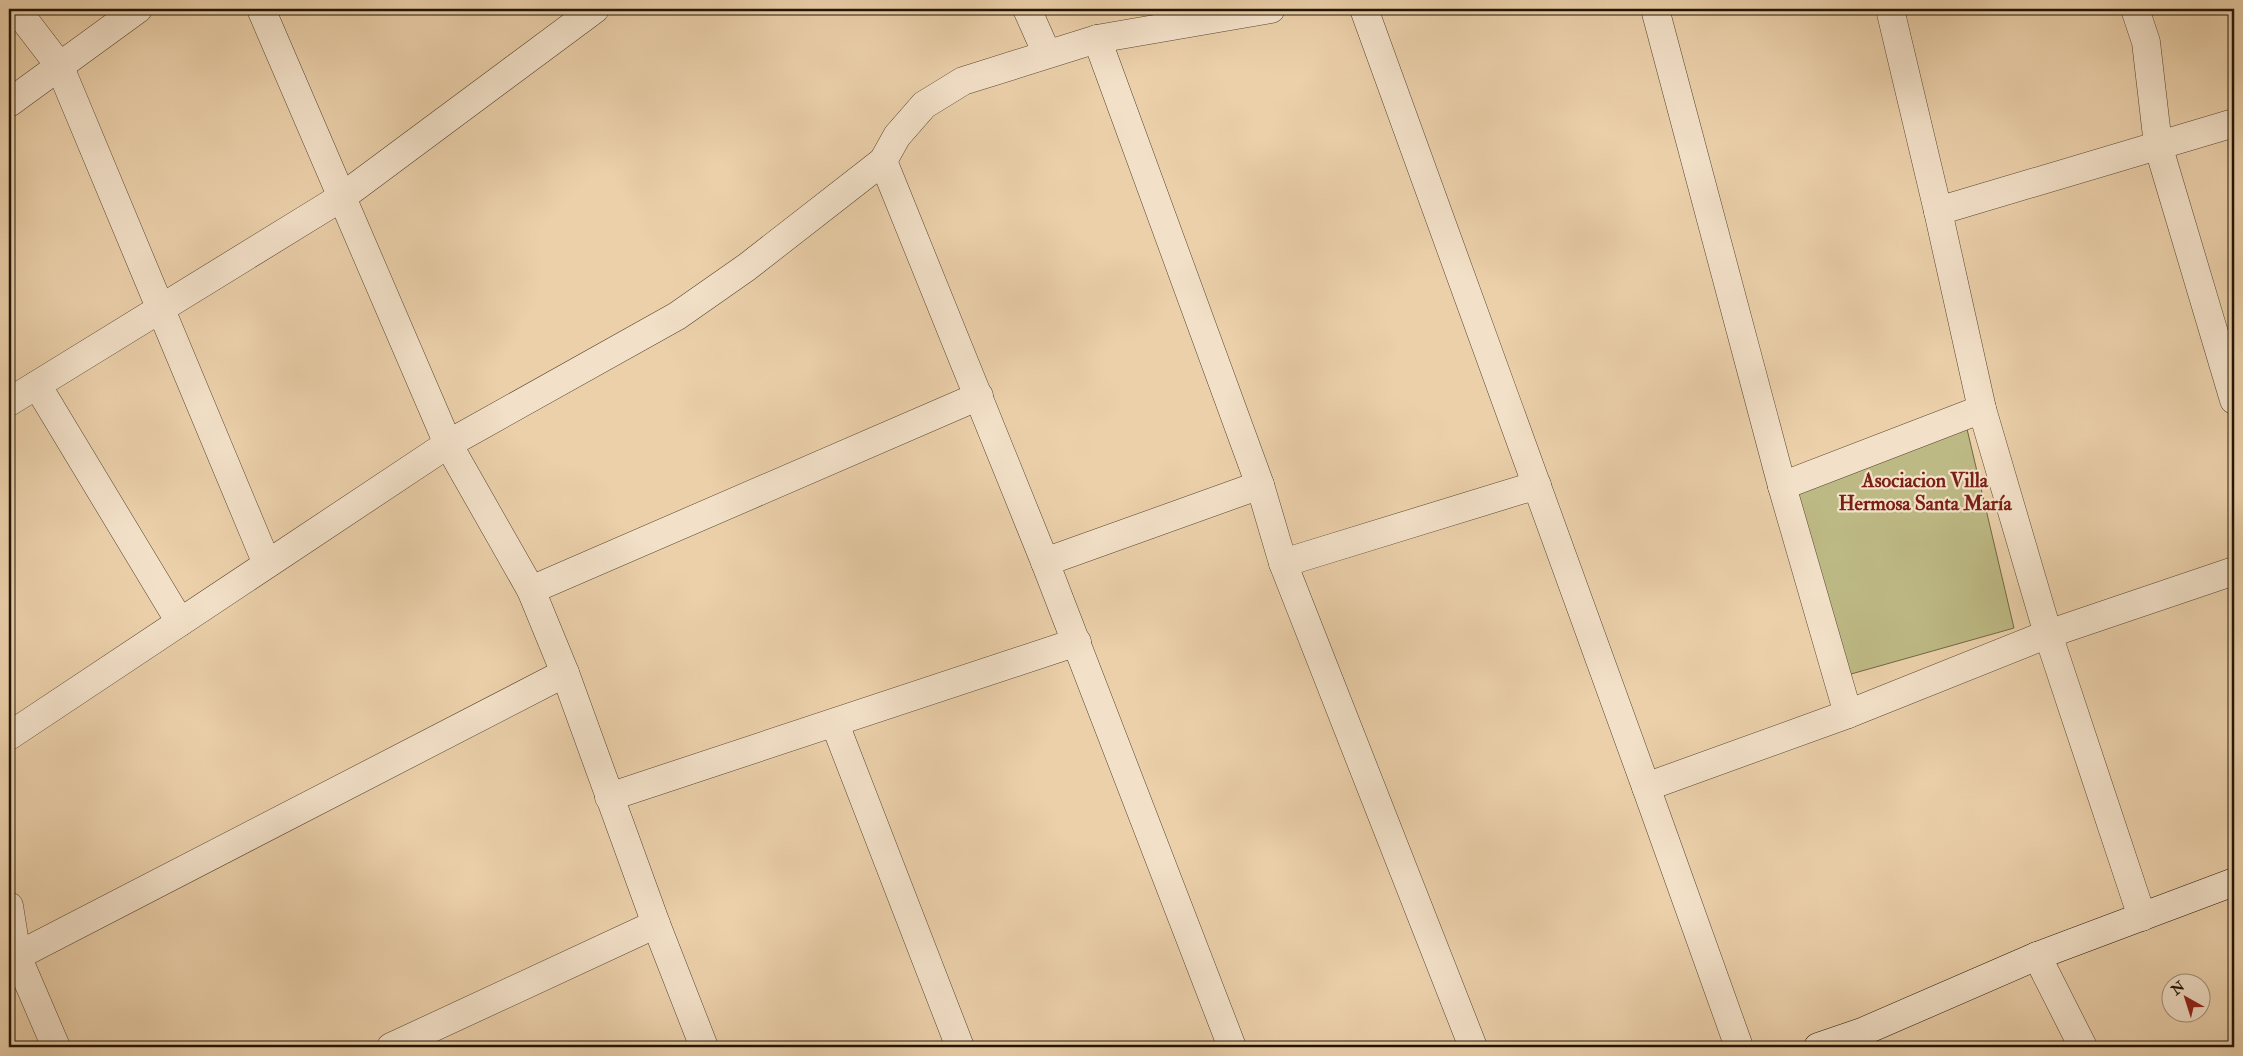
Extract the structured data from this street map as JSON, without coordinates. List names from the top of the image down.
{
  "districts": ["Asociacion Villa Hermosa Santa María"],
  "north": "top left"
}
